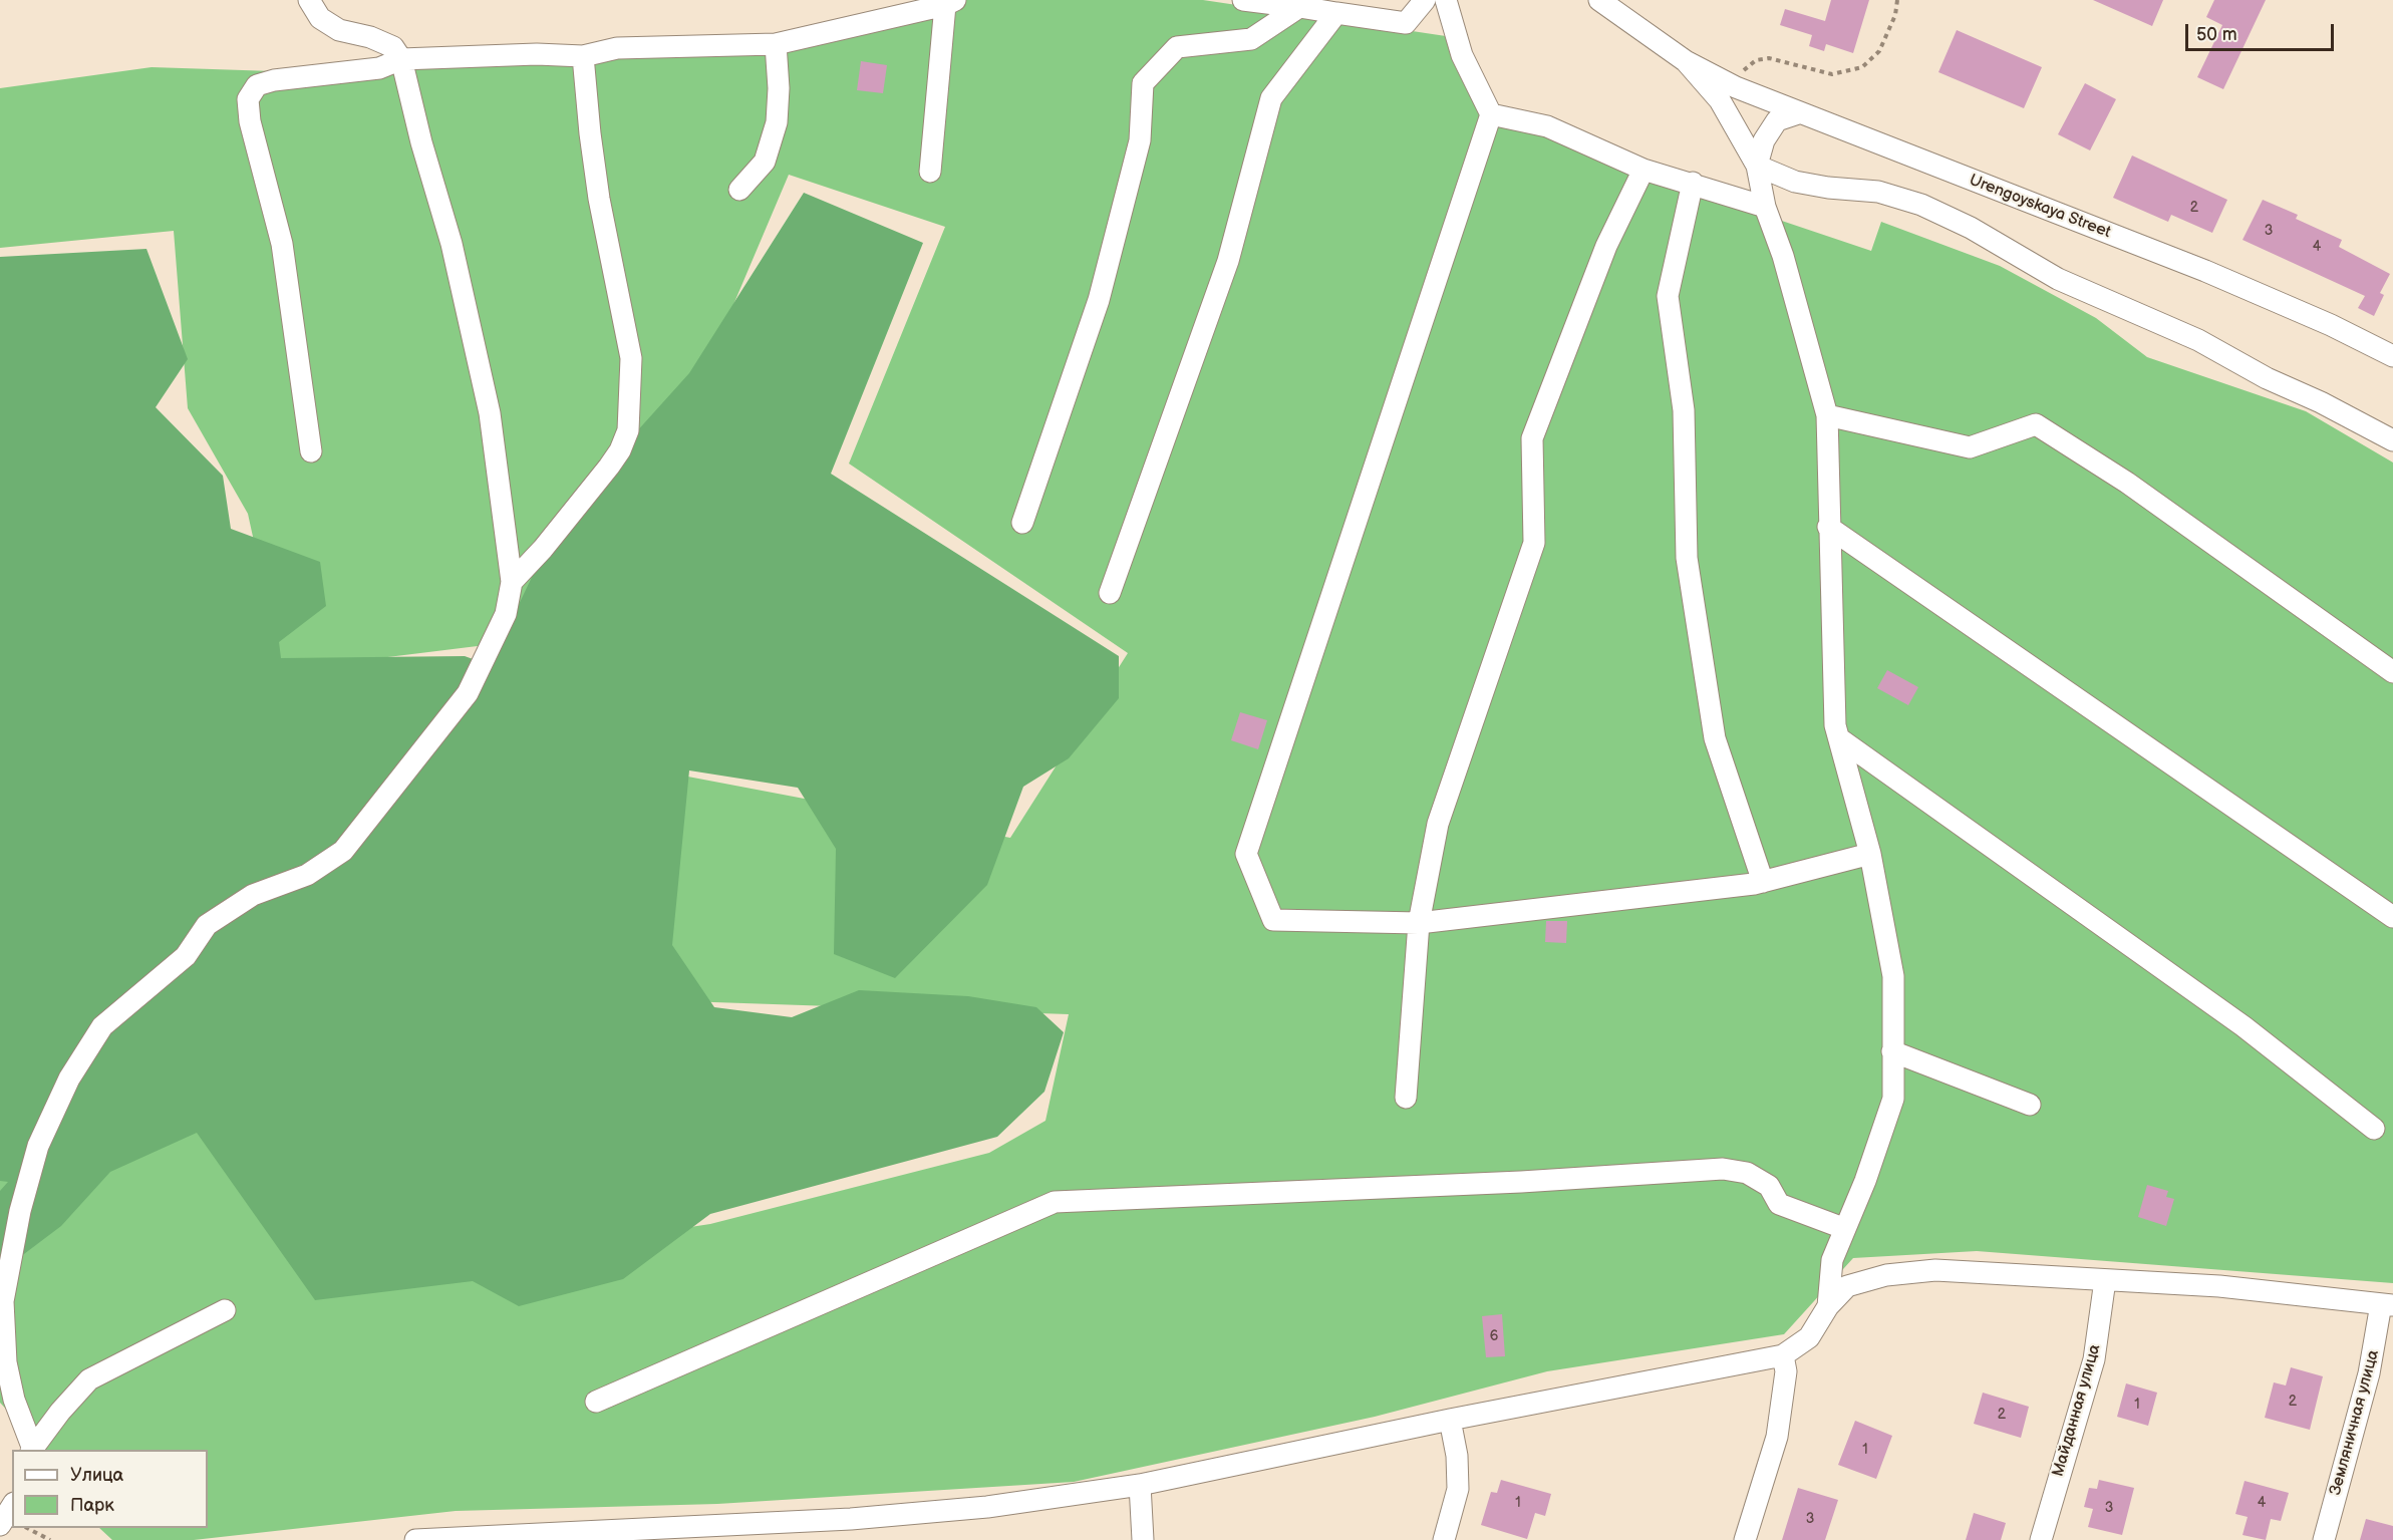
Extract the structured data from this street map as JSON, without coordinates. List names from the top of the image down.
{
  "streets": {
    "street": ["Urengoyskaya Street", "Майданная улица", "Земляничная улица"]
  },
  "house_numbers": [
    "2",
    "3",
    "4",
    "6",
    "2",
    "1",
    "2",
    "1",
    "1",
    "4",
    "3",
    "3"
  ],
  "legend": ["Улица", "Парк"],
  "scale_bar": "50 m"
}
